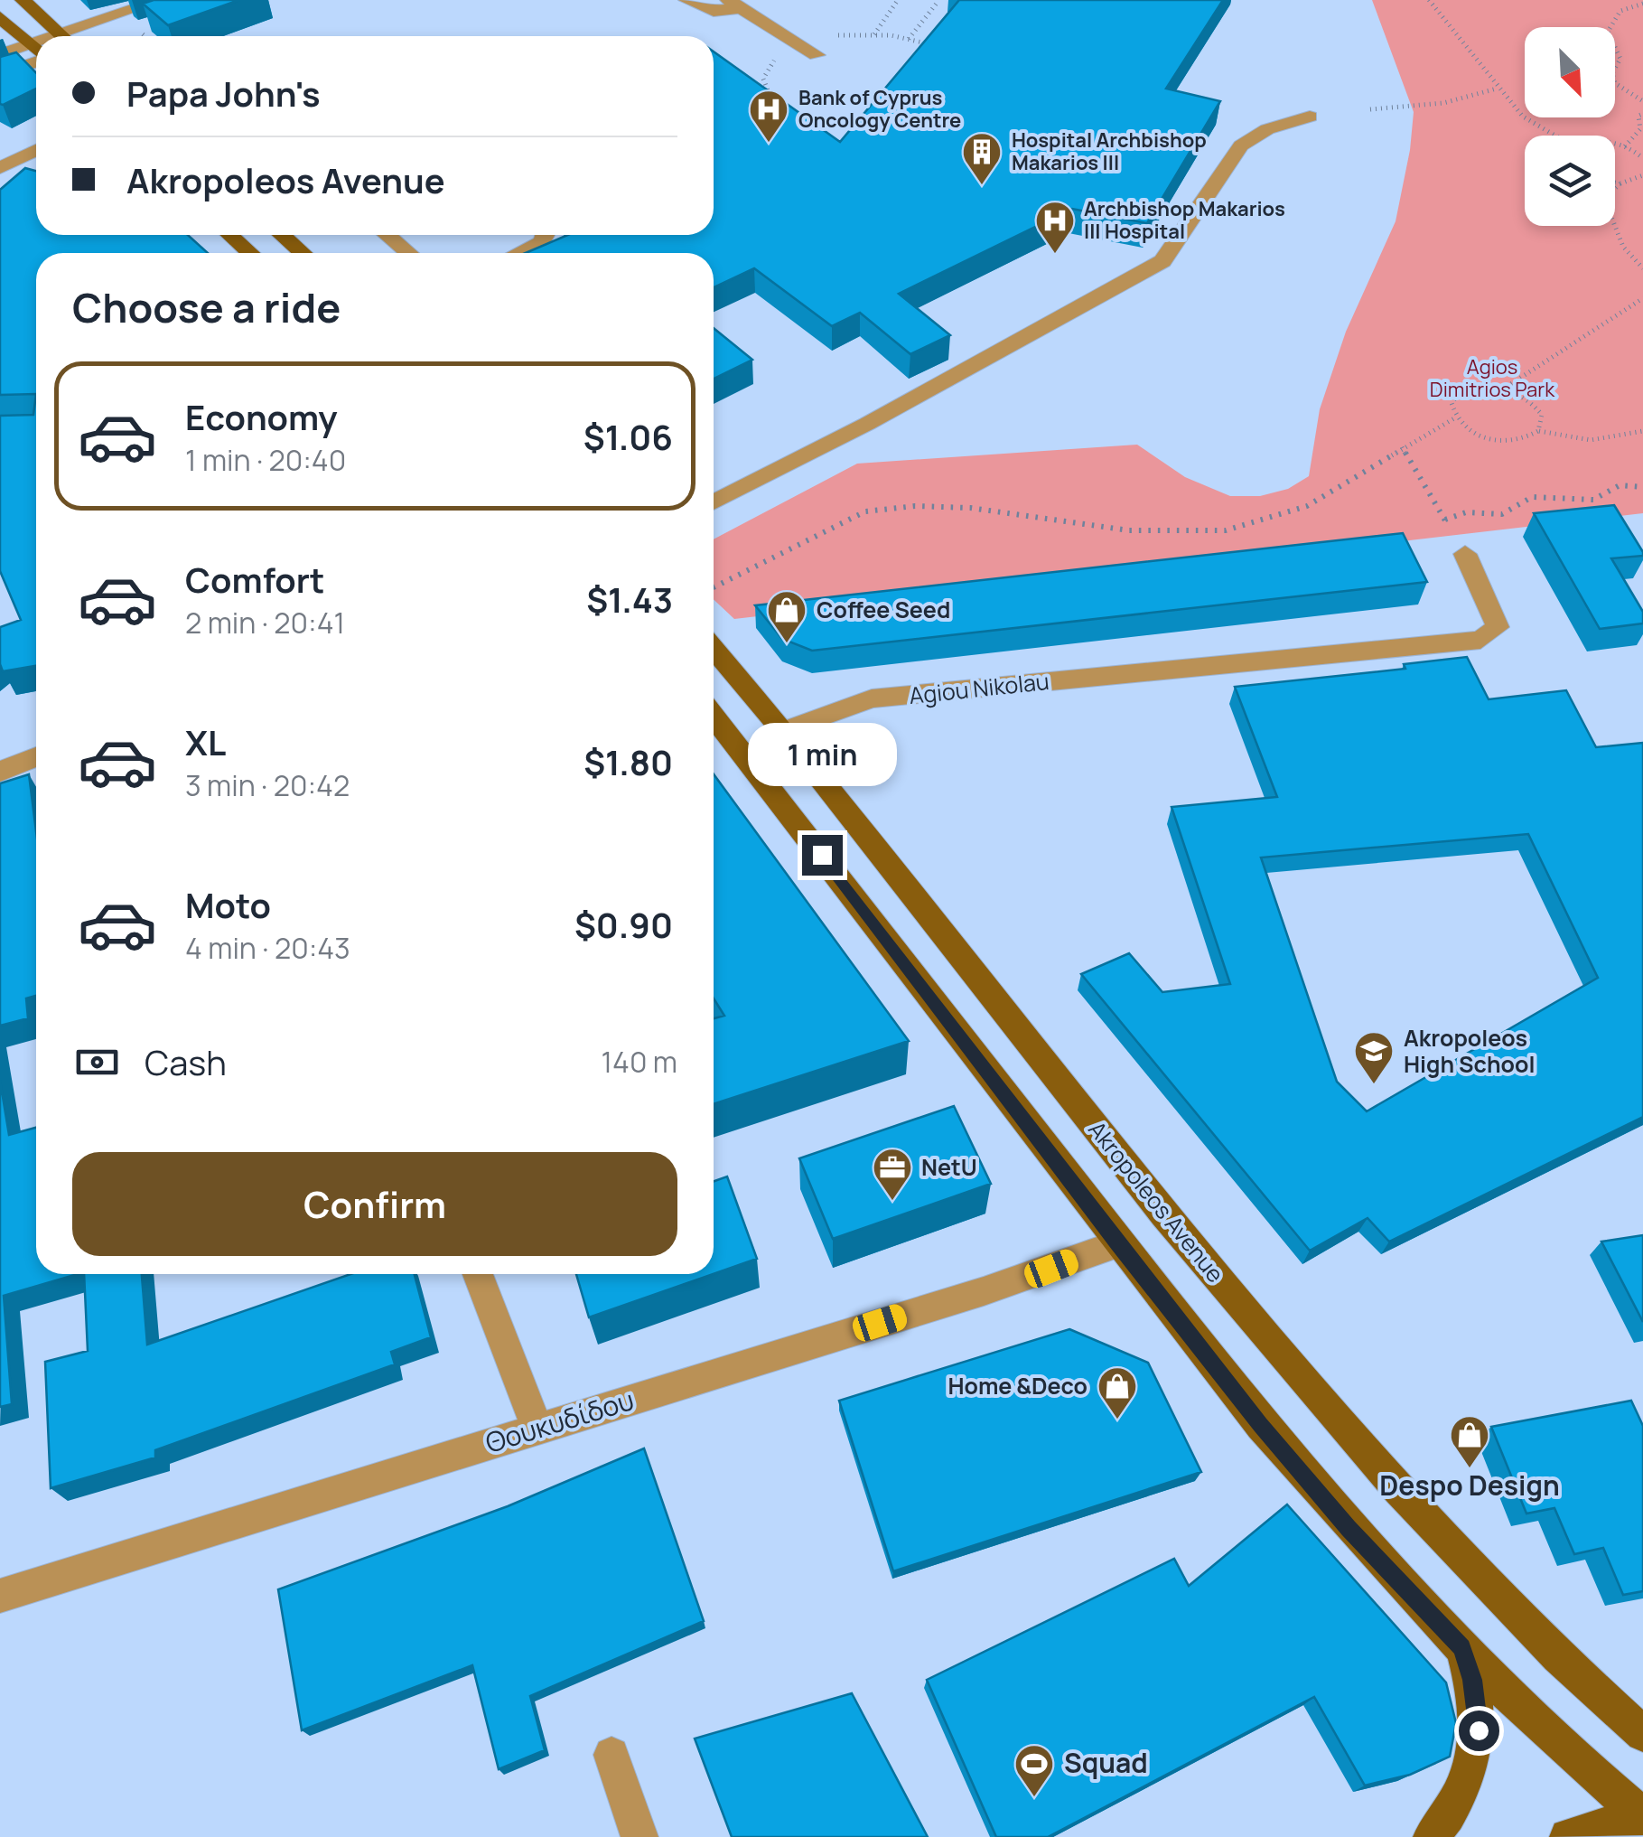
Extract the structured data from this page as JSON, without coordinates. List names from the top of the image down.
{
  "streets": {
    "main road": ["Akropoleos Avenue"],
    "street": ["Agiou Nikolau", "Θουκυδίδου"]
  },
  "crossings": [
    ["Agiou Nikolau", "Akropoleos Avenue"]
  ],
  "parks": ["Agios Dimitrios Park"],
  "places": {
    "hospital": ["Bank of Cyprus Oncology Centre", "Archbishop Makarios III Hospital"],
    "building": ["Hospital Archbishop Makarios III"],
    "shop": ["Coffee Seed", "Home &Deco", "Despo Design"],
    "school or university": ["Akropoleos High School"],
    "office": ["NetU"],
    "sports": ["Squad"]
  },
  "north": "bottom right",
  "page": {
    "banner": ["Papa John's", "Akropoleos Avenue"],
    "heading": "Choose a ride",
    "list": [
      {
        "name": "Economy",
        "note": "1 min · 20:40",
        "value": "$1.06"
      },
      {
        "name": "Comfort",
        "note": "2 min · 20:41",
        "value": "$1.43"
      },
      {
        "name": "XL",
        "note": "3 min · 20:42",
        "value": "$1.80"
      },
      {
        "name": "Moto",
        "note": "4 min · 20:43",
        "value": "$0.90"
      }
    ],
    "bubble": "1 min",
    "pay": ["Cash", "140 m"],
    "buttons": "Confirm"
  }
}
